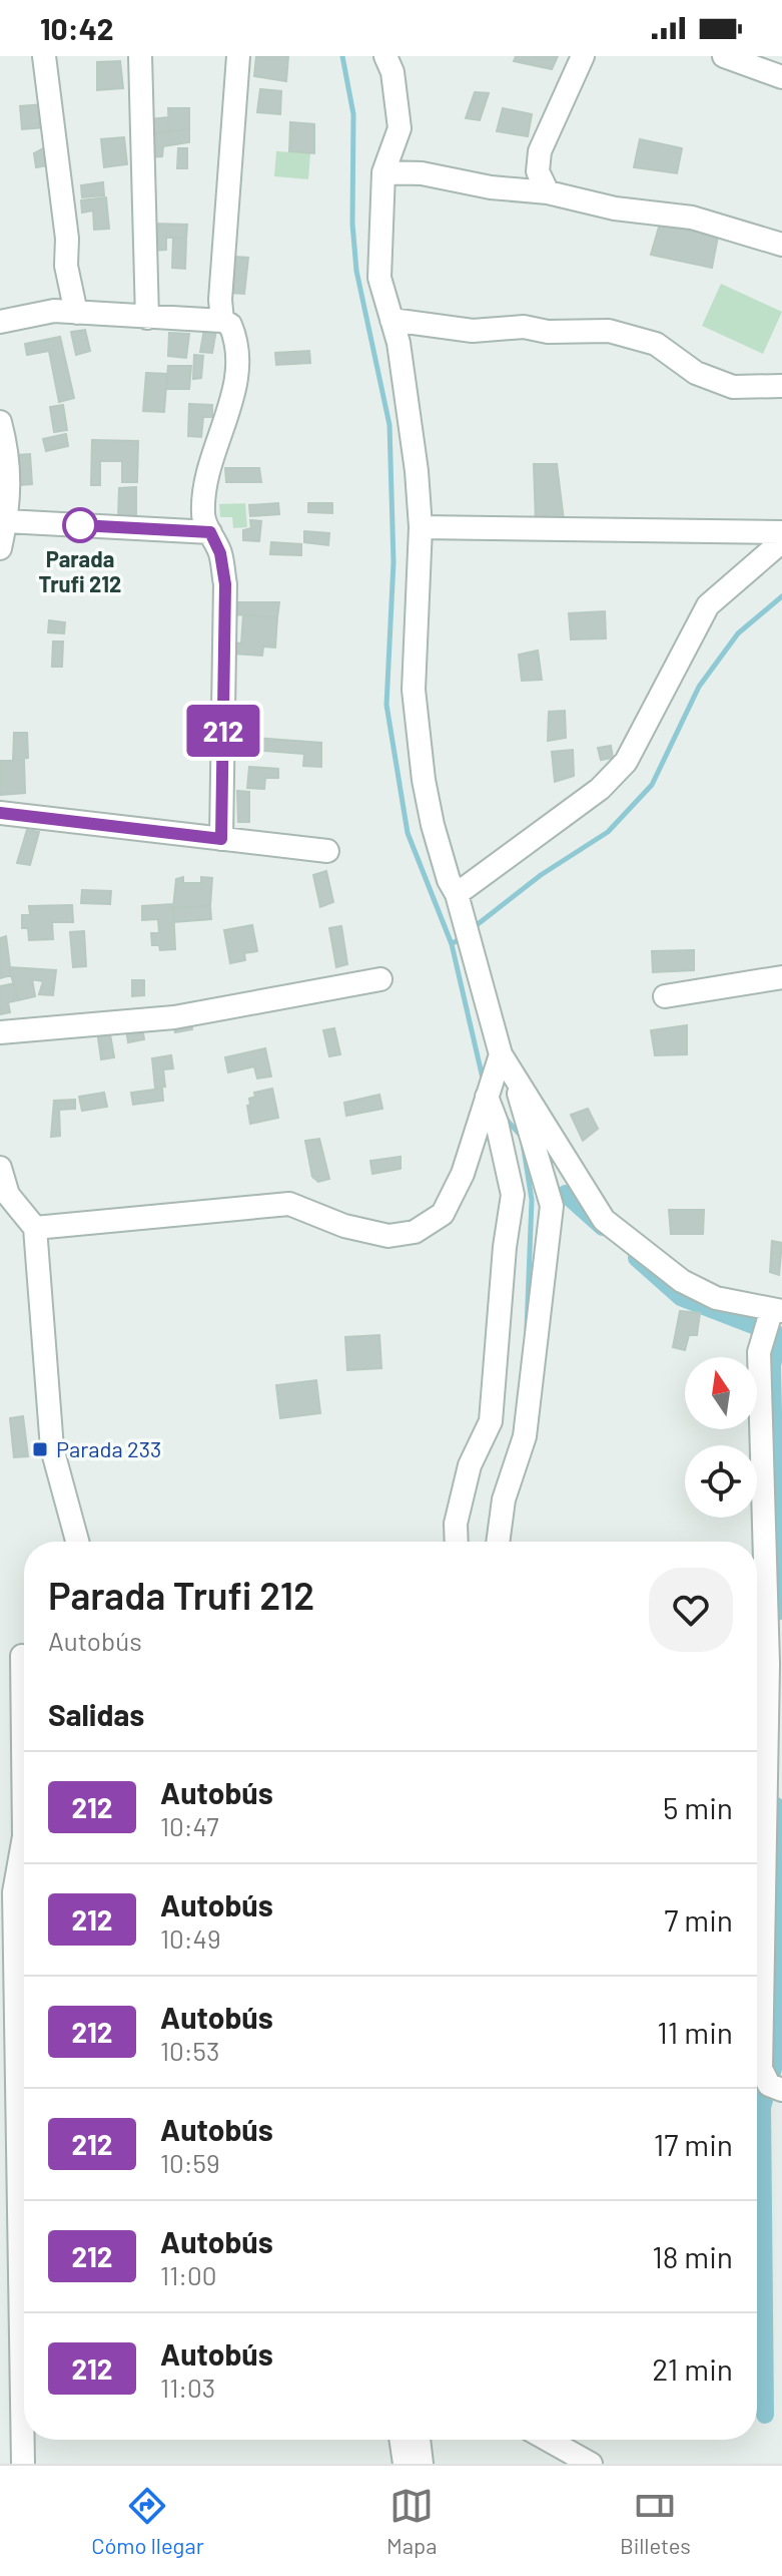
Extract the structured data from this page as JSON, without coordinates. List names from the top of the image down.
{
  "places": {
    "other": ["Parada Trufi 212"],
    "transit": ["Parada 233"]
  },
  "lines": ["bus line 212"],
  "north": "top",
  "page": {
    "status": "10:42",
    "on_map": "212",
    "heading": [
      ["Parada Trufi 212", "Autobús"],
      "Salidas"
    ],
    "list": [
      {
        "mark": "212",
        "name": "Autobús",
        "note": "10:47",
        "value": "5 min"
      },
      {
        "mark": "212",
        "name": "Autobús",
        "note": "10:49",
        "value": "7 min"
      },
      {
        "mark": "212",
        "name": "Autobús",
        "note": "10:53",
        "value": "11 min"
      },
      {
        "mark": "212",
        "name": "Autobús",
        "note": "10:59",
        "value": "17 min"
      },
      {
        "mark": "212",
        "name": "Autobús",
        "note": "11:00",
        "value": "18 min"
      },
      {
        "mark": "212",
        "name": "Autobús",
        "note": "11:03",
        "value": "21 min"
      }
    ],
    "tabs": ["Cómo llegar", "Mapa", "Billetes"]
  }
}
